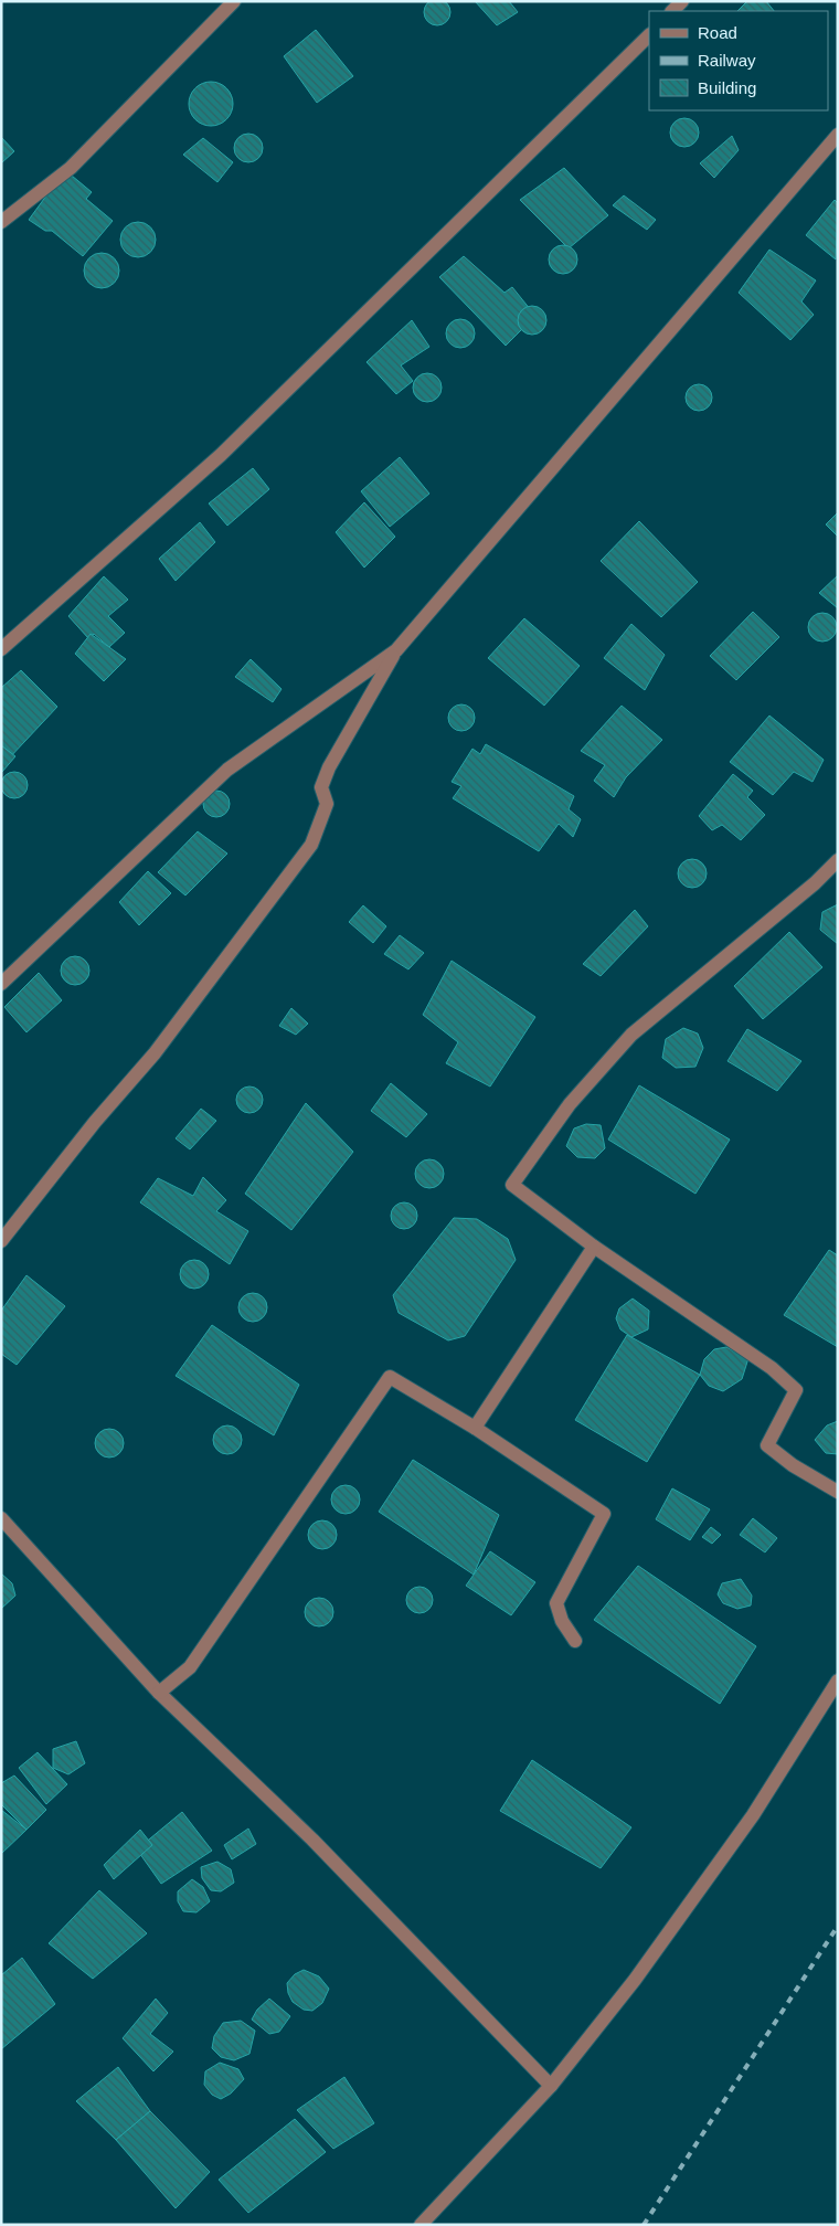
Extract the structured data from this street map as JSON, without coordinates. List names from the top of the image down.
{
  "legend": ["Road", "Railway", "Building"]
}
